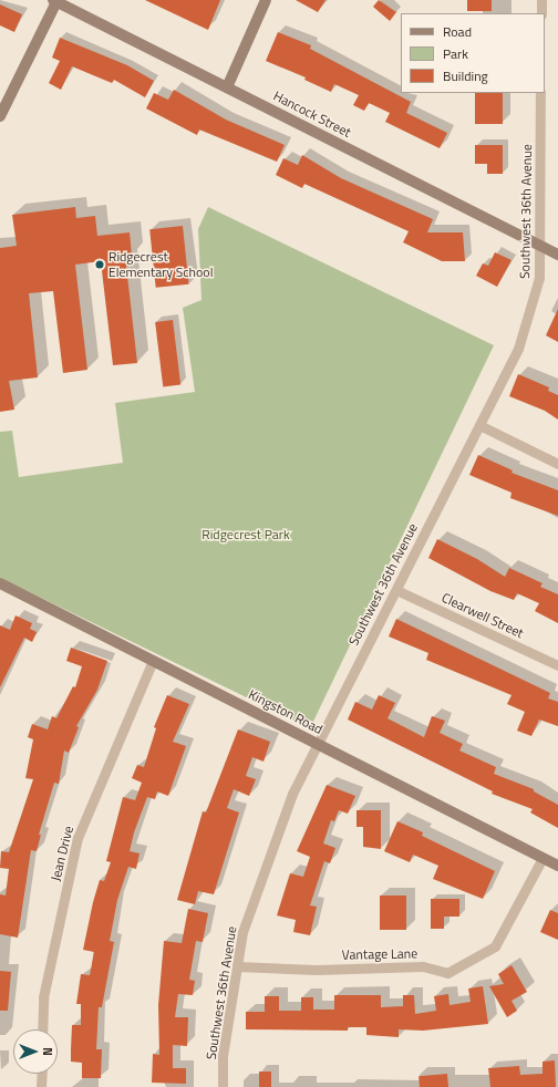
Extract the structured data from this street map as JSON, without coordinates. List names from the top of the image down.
{
  "streets": {
    "street": [
      "Hancock Street",
      "Southwest 36th Avenue",
      "Clearwell Street",
      "Kingston Road",
      "Jean Drive",
      "Vantage Lane"
    ]
  },
  "crossings": [
    ["Hancock Street", "Southwest 36th Avenue"],
    ["Southwest 36th Avenue", "Clearwell Street"],
    ["Southwest 36th Avenue", "Kingston Road"],
    ["Southwest 36th Avenue", "Vantage Lane"],
    ["Kingston Road", "Jean Drive"],
    ["Kingston Road", "Vantage Lane"]
  ],
  "parks": ["Ridgecrest Park"],
  "places": ["Ridgecrest Elementary School"],
  "legend": ["Road", "Park", "Building"],
  "north": "right"
}
